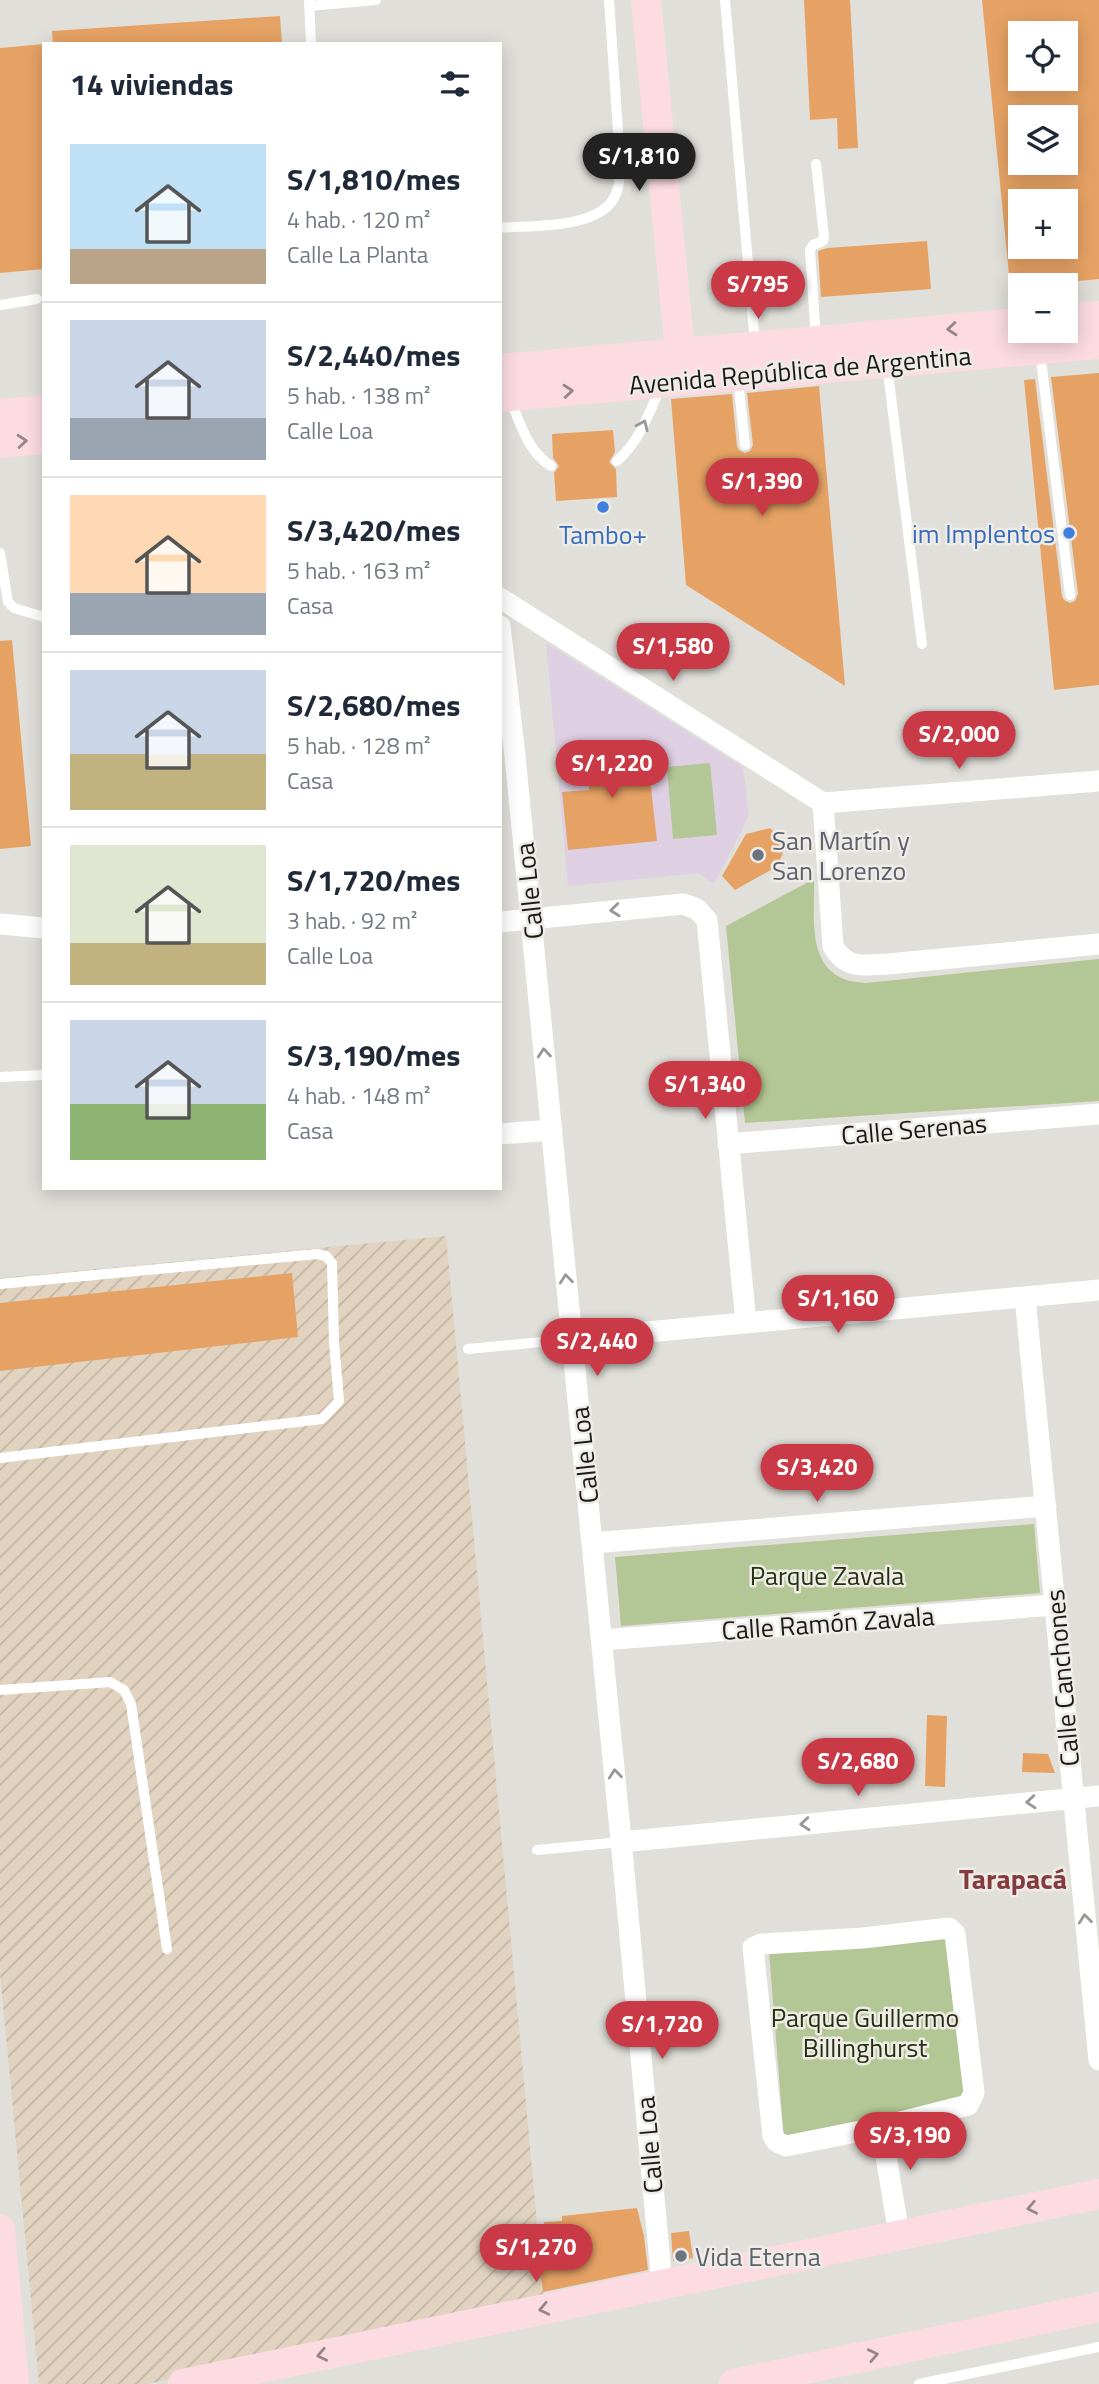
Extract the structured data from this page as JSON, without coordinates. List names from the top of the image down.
{
  "streets": {
    "main road": ["Avenida República de Argentina"],
    "street": [
      "Calle Loa",
      "Calle Serenas",
      "Calle Ramón Zavala",
      "Calle Canchones"
    ]
  },
  "crossings": [
    ["Calle Loa", "Calle Ramón Zavala"],
    ["Calle Ramón Zavala", "Calle Canchones"]
  ],
  "one_way": ["Calle Loa"],
  "districts": ["Tarapacá"],
  "parks": ["Parque Zavala", "Parque Guillermo Billinghurst"],
  "places": [
    "Tambo+",
    "im Implentos",
    "San Martín y San Lorenzo",
    "Vida Eterna"
  ],
  "page": {
    "map_buttons": ["+", "−"],
    "heading": "14 viviendas",
    "list": [
      {
        "name": "S/1,810/mes",
        "note": "4 hab. · 120 m² · Calle La Planta"
      },
      {
        "name": "S/2,440/mes",
        "note": "5 hab. · 138 m² · Calle Loa"
      },
      {
        "name": "S/3,420/mes",
        "note": "5 hab. · 163 m² · Casa"
      },
      {
        "name": "S/2,680/mes",
        "note": "5 hab. · 128 m² · Casa"
      },
      {
        "name": "S/1,720/mes",
        "note": "3 hab. · 92 m² · Calle Loa"
      },
      {
        "name": "S/3,190/mes",
        "note": "4 hab. · 148 m² · Casa"
      }
    ],
    "price": [
      "S/1,810",
      "S/795",
      "S/1,390",
      "S/1,580",
      "S/2,000",
      "S/1,220",
      "S/1,340",
      "S/1,160",
      "S/2,440",
      "S/3,420",
      "S/2,680",
      "S/1,720",
      "S/3,190",
      "S/1,270"
    ]
  }
}
